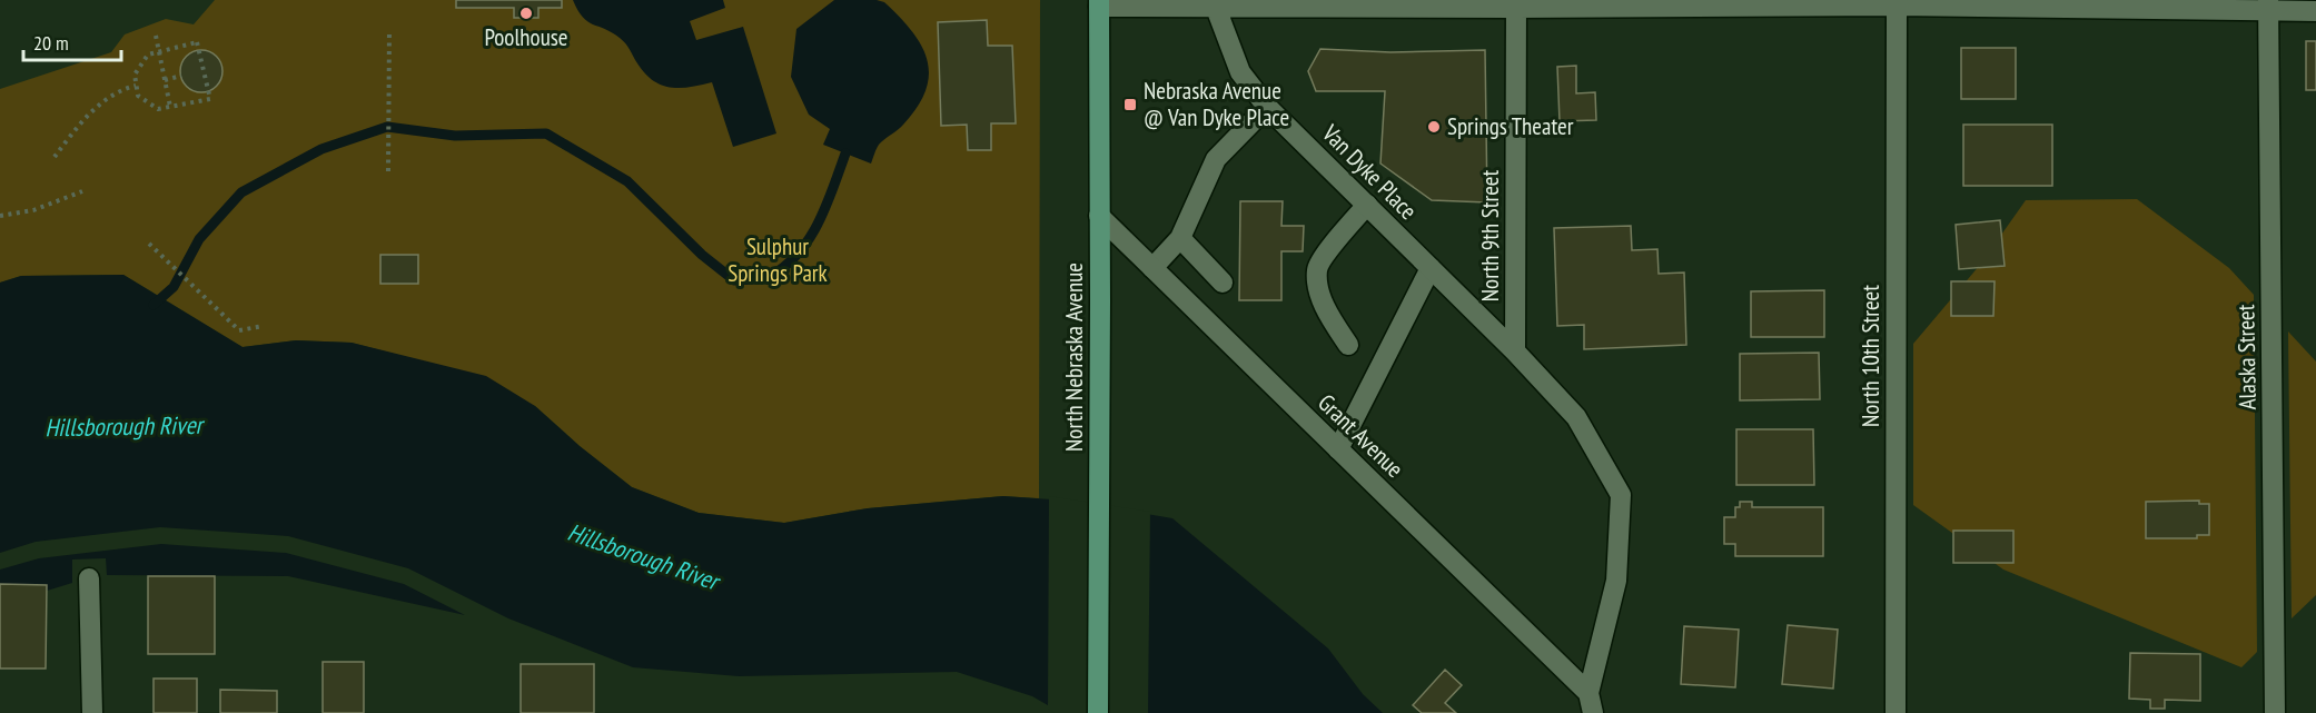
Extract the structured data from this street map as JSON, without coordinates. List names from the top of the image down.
{
  "streets": {
    "main road": ["North Nebraska Avenue"],
    "street": [
      "Van Dyke Place",
      "North 9th Street",
      "North 10th Street",
      "Alaska Street",
      "Grant Avenue"
    ]
  },
  "crossings": [
    ["Van Dyke Place", "North 9th Street"],
    ["Van Dyke Place", "Grant Avenue"],
    ["North Nebraska Avenue", "Grant Avenue"]
  ],
  "water": ["Hillsborough River"],
  "parks": ["Sulphur Springs Park"],
  "places": {
    "other": ["Poolhouse", "Springs Theater"],
    "transit": ["Nebraska Avenue @ Van Dyke Place"]
  },
  "scale_bar": "20 m"
}
